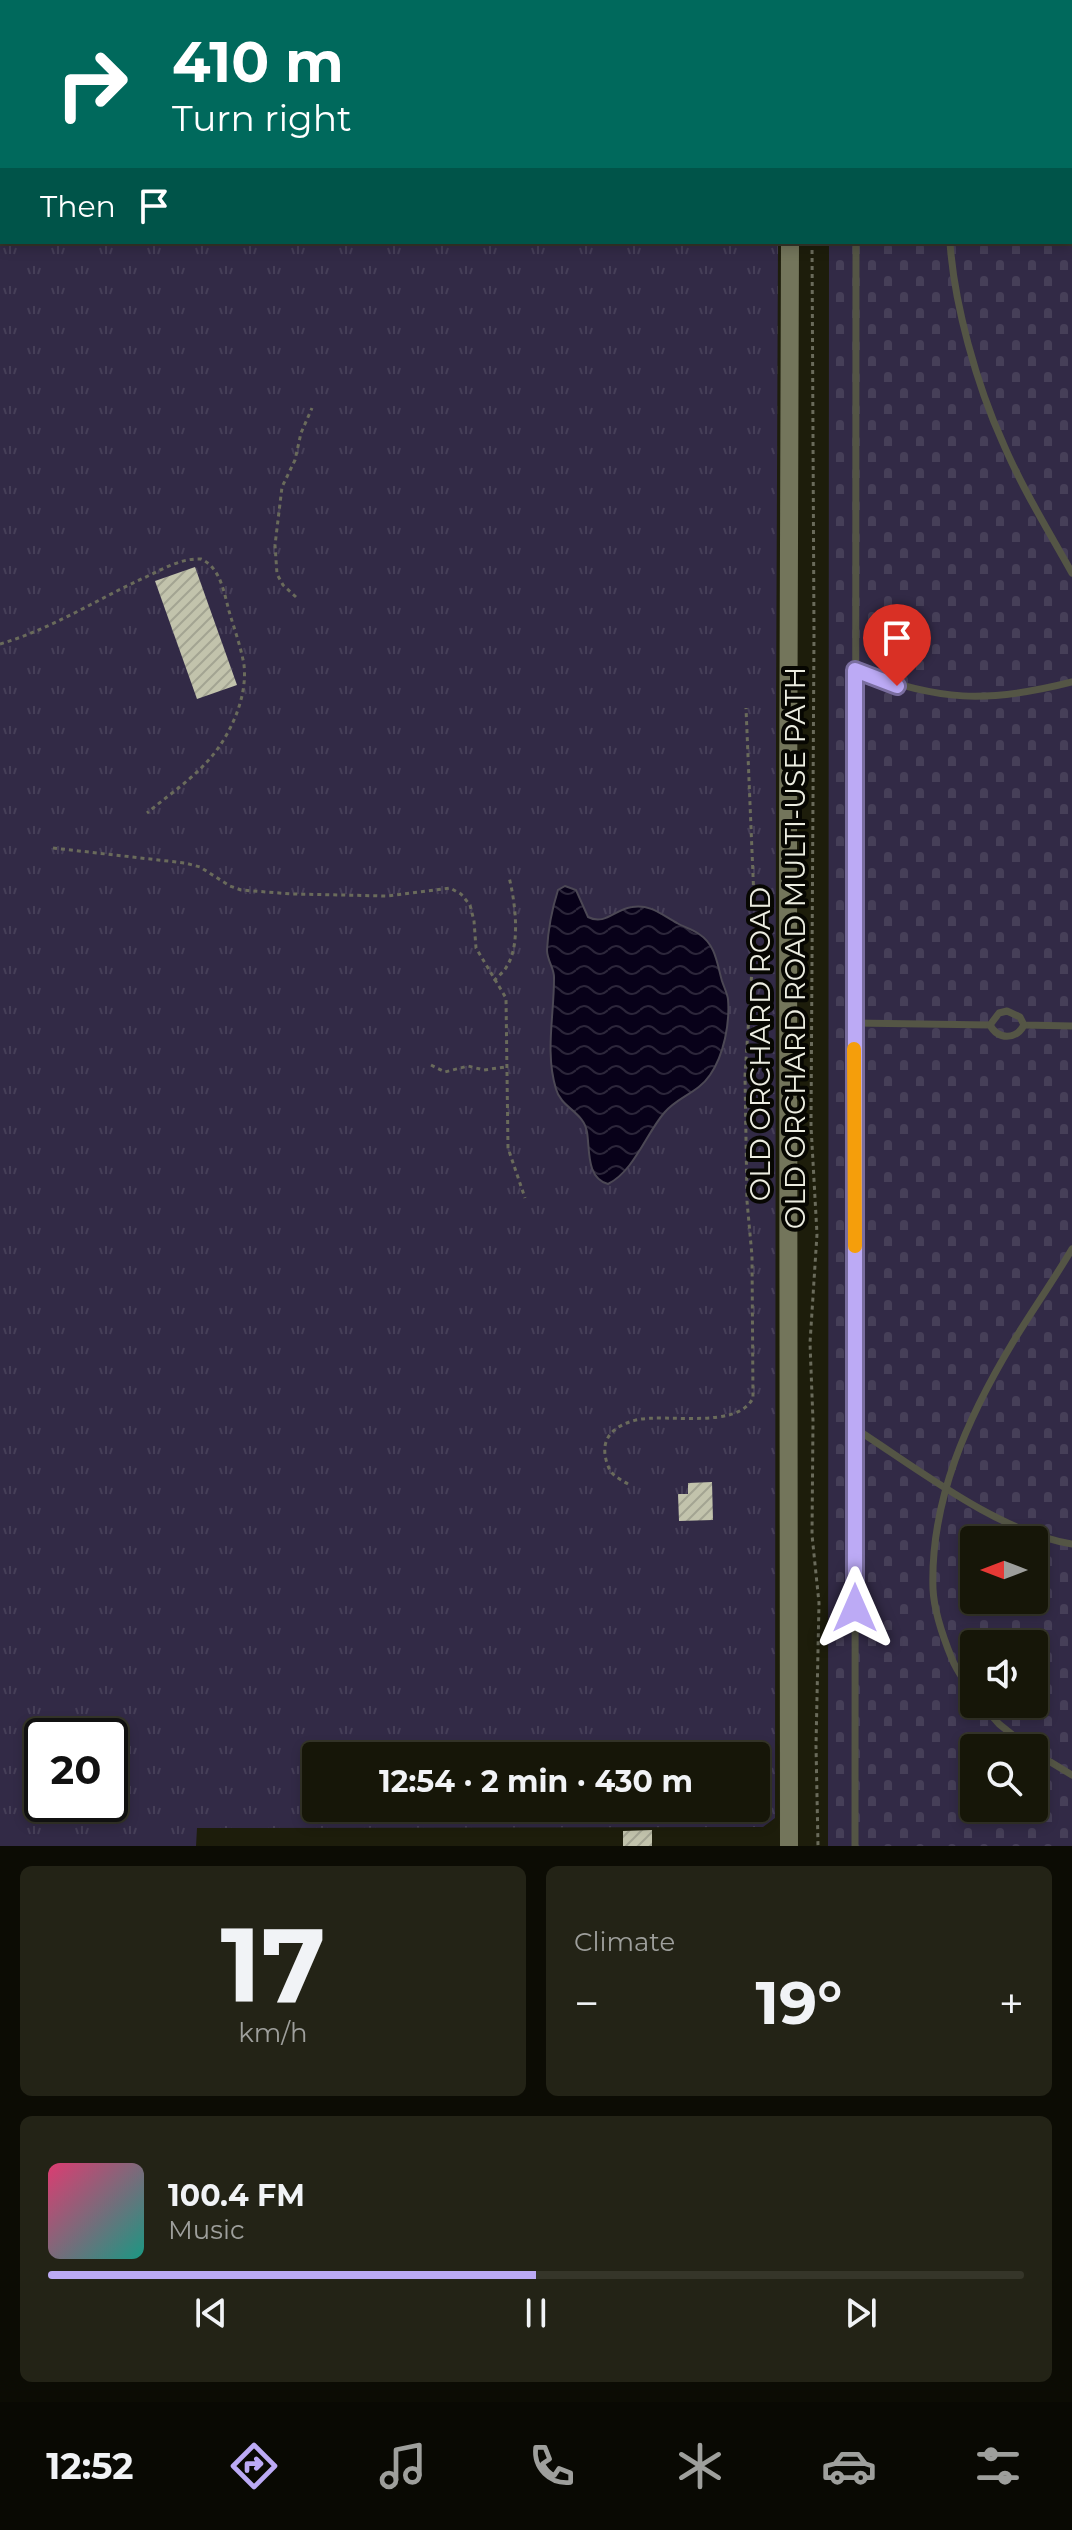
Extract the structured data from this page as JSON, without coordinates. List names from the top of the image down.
{
  "streets": {
    "main road": ["OLD ORCHARD ROAD"],
    "path": ["OLD ORCHARD ROAD MULTI-USE PATH"]
  },
  "north": "left",
  "page": {
    "turn": ["410 m", "Turn right"],
    "then": "Then",
    "limit": "20",
    "trip": "12:54 · 2 min · 430 m",
    "tile": [
      ["17", "km/h"],
      "Climate"
    ],
    "heat": ["−", "19°", "+"],
    "song": ["100.4 FM", "Music"],
    "tabs": "12:52"
  }
}
